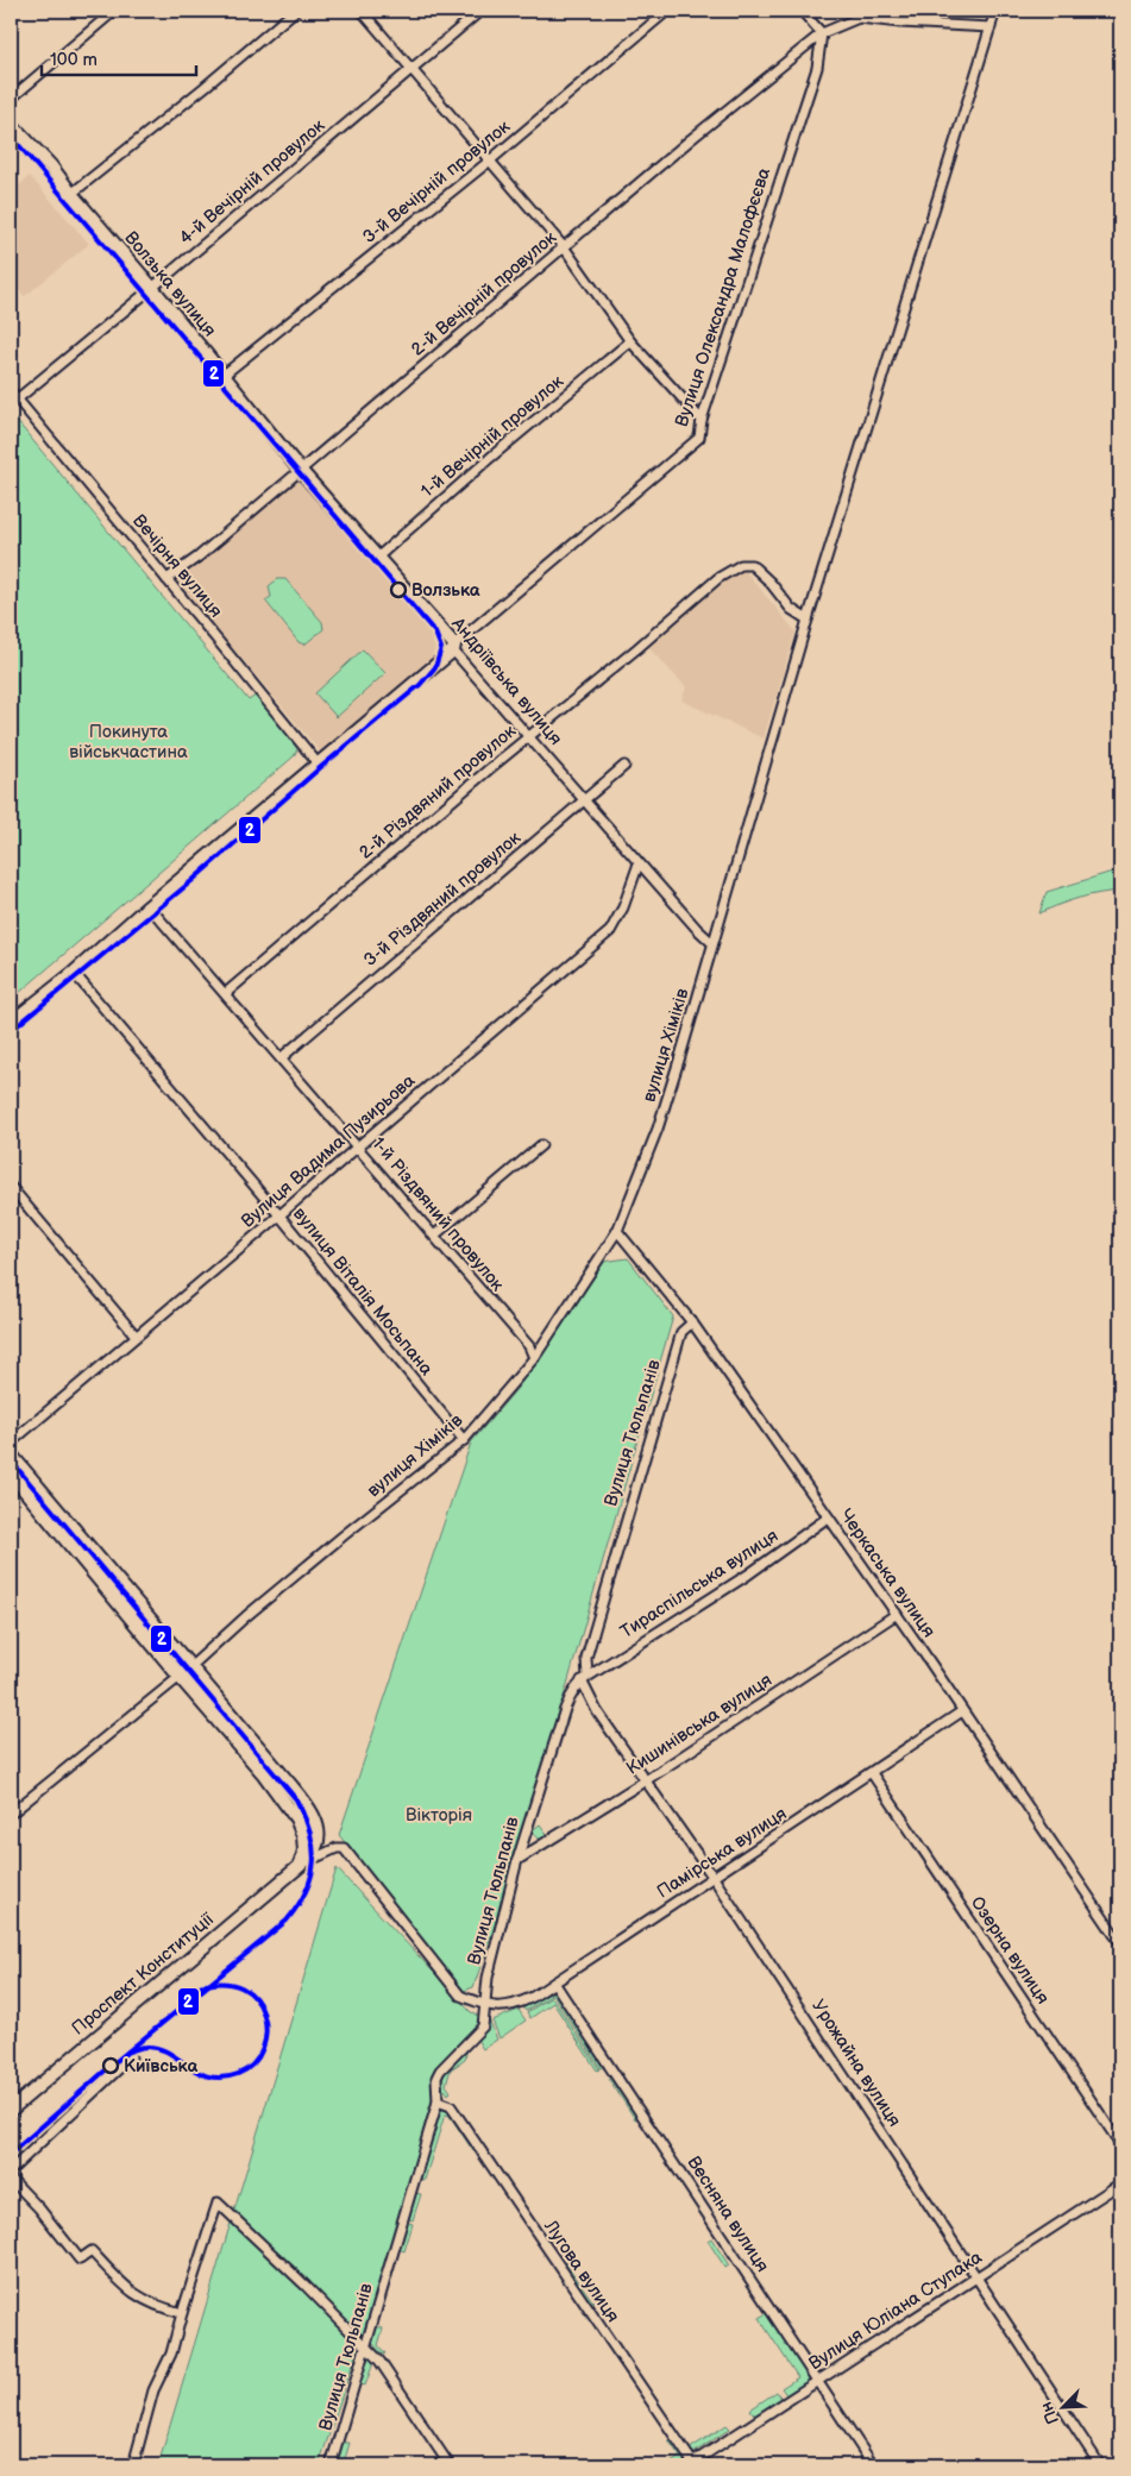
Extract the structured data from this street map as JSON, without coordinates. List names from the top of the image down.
{
  "streets": {
    "street": [
      "4-й Вечірній провулок",
      "3-й Вечірній провулок",
      "Волзька вулиця",
      "2-й Вечірній провулок",
      "Вулиця Олександра Малофєєва",
      "1-й Вечірній провулок",
      "Вечірня вулиця",
      "Андріївська вулиця",
      "2-й Різдвяний провулок",
      "3-й Різдвяний провулок",
      "вулиця Хіміків",
      "Вулиця Вадима Пузирьова",
      "1-й Різдвяний провулок",
      "вулиця Віталія Мосьпана",
      "Вулиця Тюльпанів",
      "Черкаська вулиця",
      "Тираспільська вулиця",
      "Кишинівська вулиця",
      "Памірська вулиця",
      "Озерна вулиця",
      "Проспект Конституції",
      "Урожайна вулиця",
      "Весняна вулиця",
      "Лугова вулиця",
      "Вулиця Юліана Ступака"
    ]
  },
  "crossings": [
    ["4-й Вечірній провулок", "Волзька вулиця"],
    ["4-й Вечірній провулок", "Вечірня вулиця"],
    ["3-й Вечірній провулок", "Волзька вулиця"],
    ["Волзька вулиця", "2-й Вечірній провулок"],
    ["Волзька вулиця", "Андріївська вулиця"],
    ["2-й Вечірній провулок", "Вулиця Олександра Малофєєва"],
    ["2-й Вечірній провулок", "Вечірня вулиця"],
    ["2-й Вечірній провулок", "Андріївська вулиця"],
    ["Вулиця Олександра Малофєєва", "Вечірня вулиця"],
    ["Вулиця Олександра Малофєєва", "Андріївська вулиця"],
    ["Вулиця Олександра Малофєєва", "1-й Різдвяний провулок"],
    ["Вулиця Олександра Малофєєва", "вулиця Віталія Мосьпана"],
    ["1-й Вечірній провулок", "Андріївська вулиця"],
    ["Андріївська вулиця", "2-й Різдвяний провулок"],
    ["Андріївська вулиця", "3-й Різдвяний провулок"],
    ["Андріївська вулиця", "вулиця Хіміків"],
    ["Андріївська вулиця", "Вулиця Вадима Пузирьова"],
    ["2-й Різдвяний провулок", "вулиця Хіміків"],
    ["2-й Різдвяний провулок", "1-й Різдвяний провулок"],
    ["3-й Різдвяний провулок", "1-й Різдвяний провулок"],
    ["вулиця Хіміків", "1-й Різдвяний провулок"],
    ["вулиця Хіміків", "вулиця Віталія Мосьпана"],
    ["вулиця Хіміків", "Черкаська вулиця"],
    ["вулиця Хіміків", "Проспект Конституції"],
    ["Вулиця Вадима Пузирьова", "1-й Різдвяний провулок"],
    ["Вулиця Вадима Пузирьова", "вулиця Віталія Мосьпана"],
    ["Вулиця Тюльпанів", "Черкаська вулиця"],
    ["Вулиця Тюльпанів", "Тираспільська вулиця"],
    ["Вулиця Тюльпанів", "Кишинівська вулиця"],
    ["Вулиця Тюльпанів", "Памірська вулиця"],
    ["Вулиця Тюльпанів", "Урожайна вулиця"],
    ["Вулиця Тюльпанів", "Лугова вулиця"],
    ["Черкаська вулиця", "Тираспільська вулиця"],
    ["Черкаська вулиця", "Кишинівська вулиця"],
    ["Черкаська вулиця", "Памірська вулиця"],
    ["Тираспільська вулиця", "Урожайна вулиця"],
    ["Кишинівська вулиця", "Урожайна вулиця"],
    ["Памірська вулиця", "Озерна вулиця"],
    ["Памірська вулиця", "Урожайна вулиця"],
    ["Памірська вулиця", "Весняна вулиця"],
    ["Урожайна вулиця", "Вулиця Юліана Ступака"],
    ["Весняна вулиця", "Вулиця Юліана Ступака"],
    ["Лугова вулиця", "Вулиця Юліана Ступака"]
  ],
  "parks": ["Покинута військчастина", "Вікторія"],
  "places": ["Волзька", "Київська"],
  "lines": ["transit line 2"],
  "scale_bar": "100 m",
  "north": "bottom left"
}
